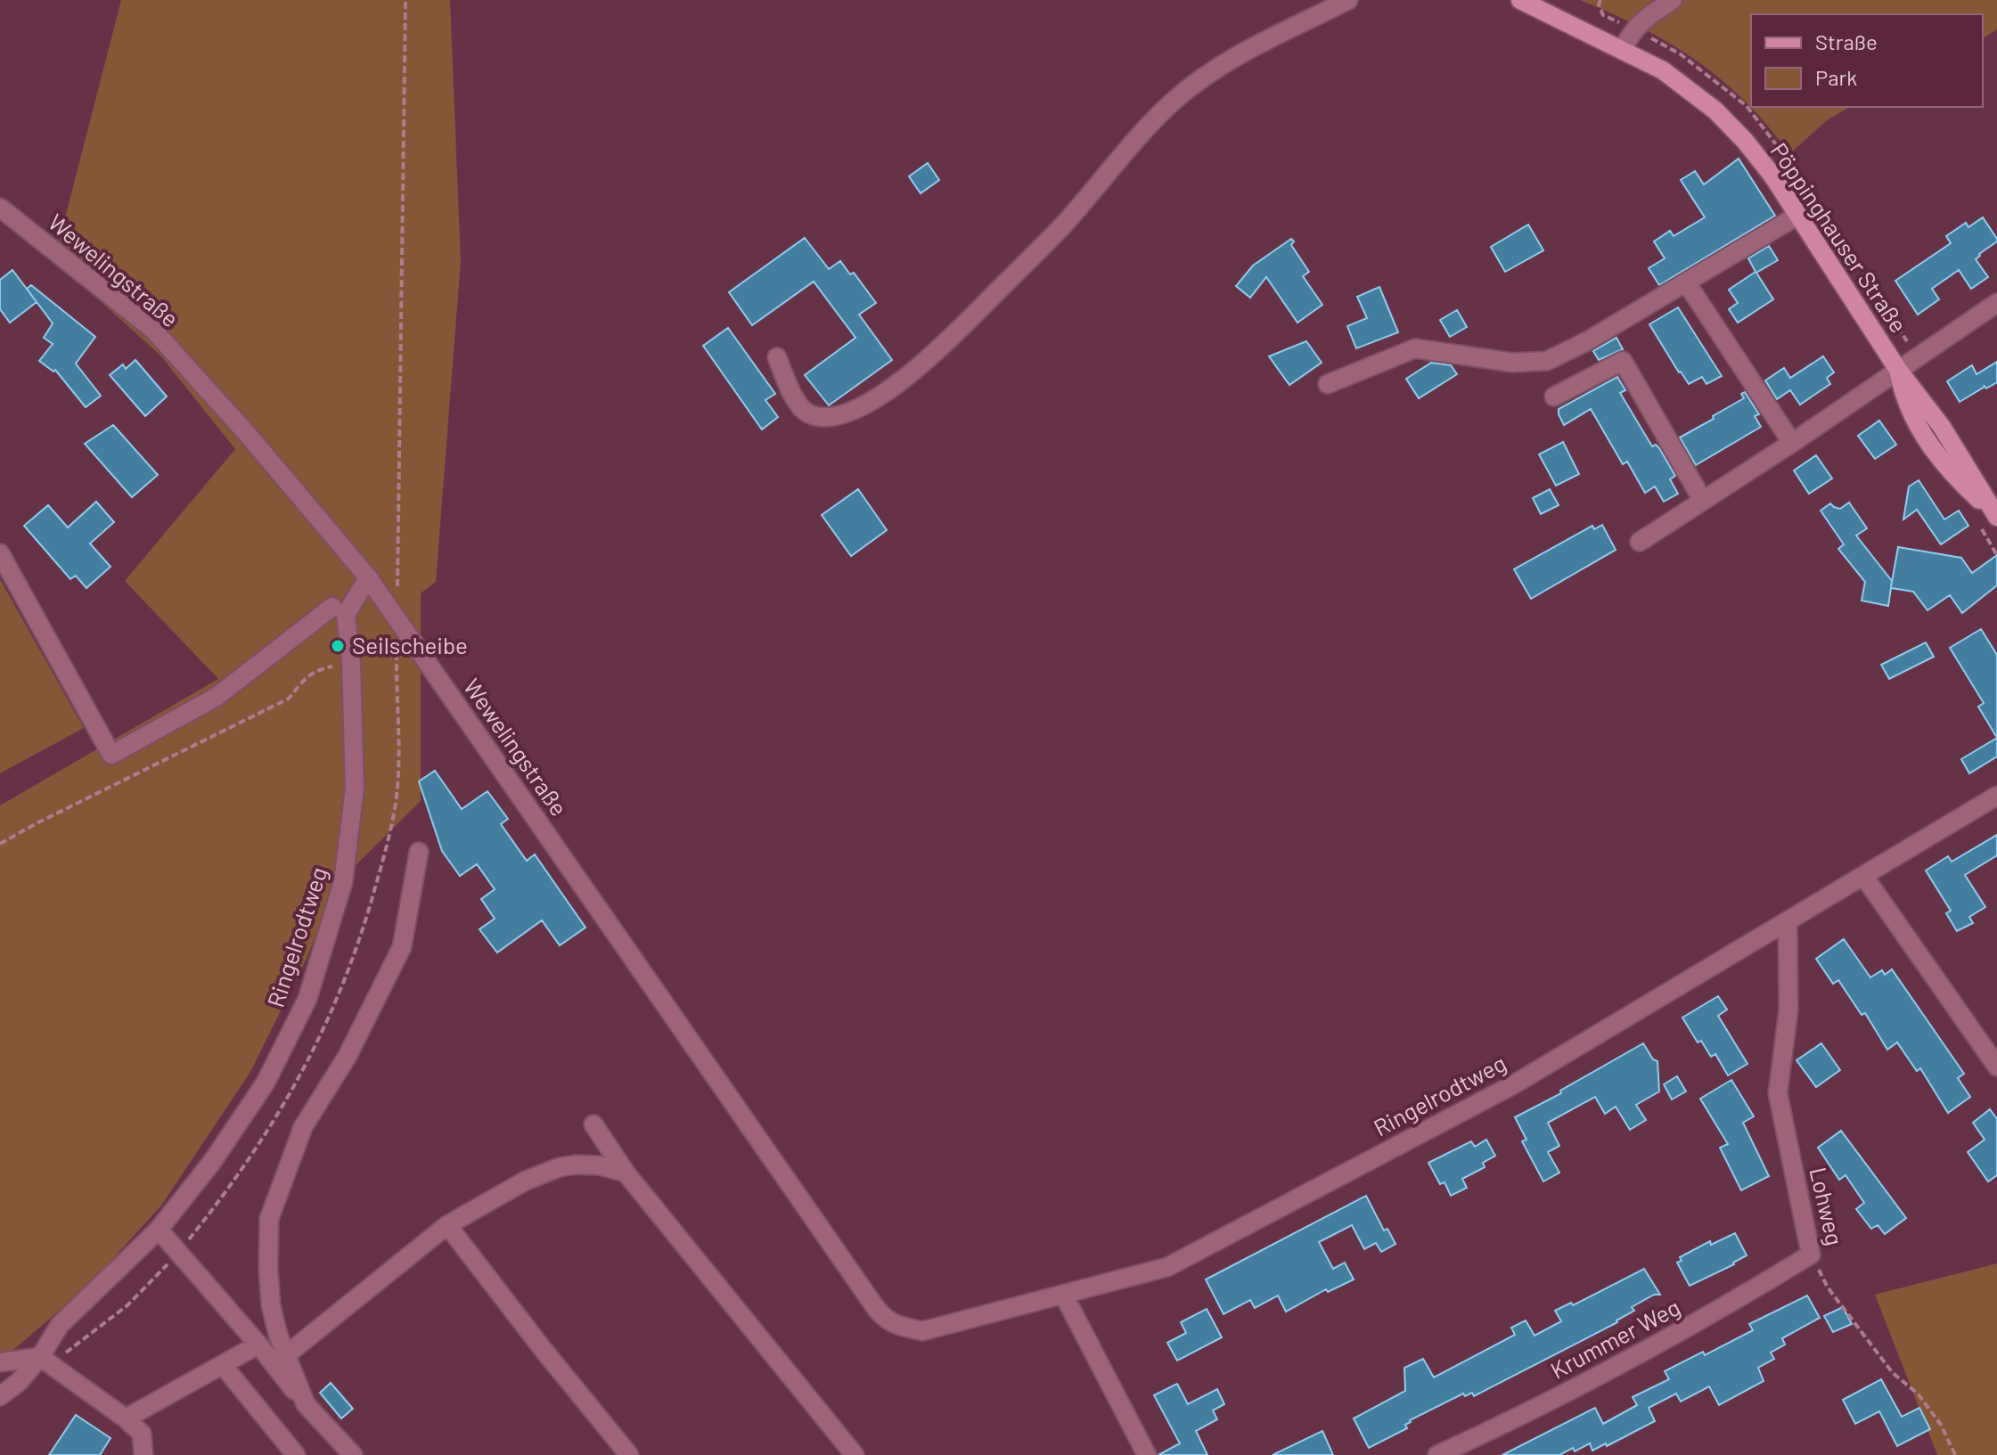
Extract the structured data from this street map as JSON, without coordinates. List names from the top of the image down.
{
  "streets": {
    "main road": ["Pöppinghauser Straße"],
    "street": [
      "Wewelingstraße",
      "Ringelrodtweg",
      "Lohweg",
      "Krummer Weg"
    ]
  },
  "crossings": [
    ["Wewelingstraße", "Ringelrodtweg"],
    ["Ringelrodtweg", "Lohweg"],
    ["Lohweg", "Krummer Weg"]
  ],
  "places": ["Seilscheibe"],
  "legend": ["Straße", "Park"]
}
